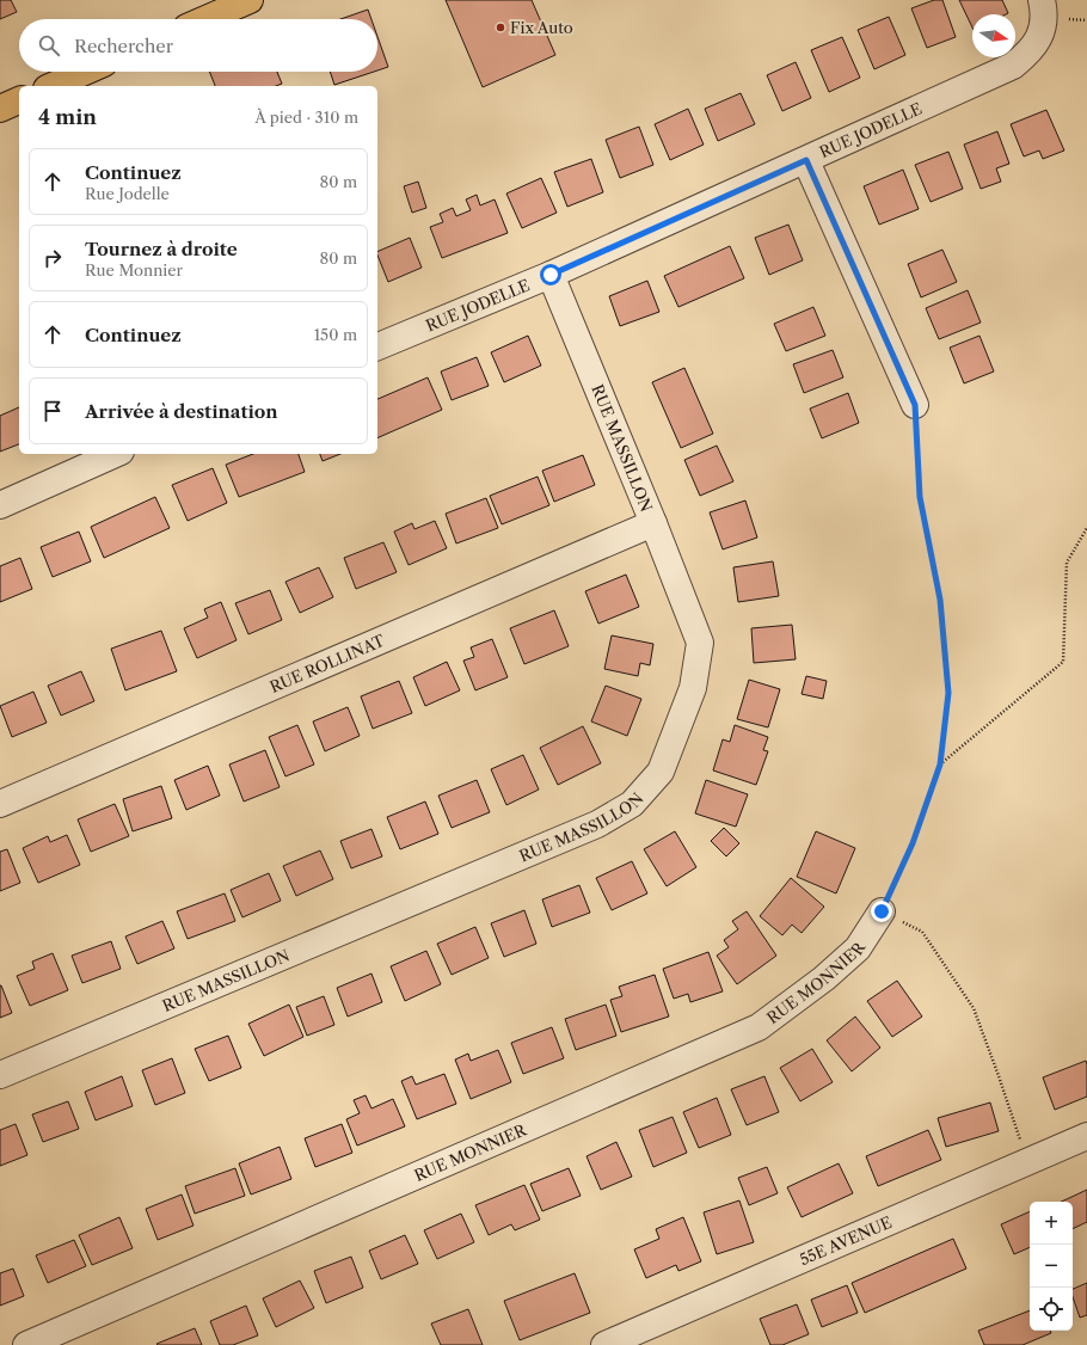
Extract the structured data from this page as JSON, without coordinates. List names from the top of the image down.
{
  "streets": {
    "street": [
      "RUE JODELLE",
      "RUE MASSILLON",
      "RUE ROLLINAT",
      "RUE MONNIER",
      "55E AVENUE"
    ]
  },
  "crossings": [
    ["RUE JODELLE", "RUE MASSILLON"],
    ["RUE MASSILLON", "RUE ROLLINAT"]
  ],
  "places": ["Fix Auto"],
  "north": "right",
  "page": {
    "search": "Rechercher",
    "heading": ["4 min", "À pied · 310 m"],
    "list": [
      ["Continuez", "Rue Jodelle", "80 m"],
      ["Tournez à droite", "Rue Monnier", "80 m"],
      ["Continuez", "150 m"],
      "Arrivée à destination"
    ],
    "map_buttons": ["+", "−"]
  }
}
